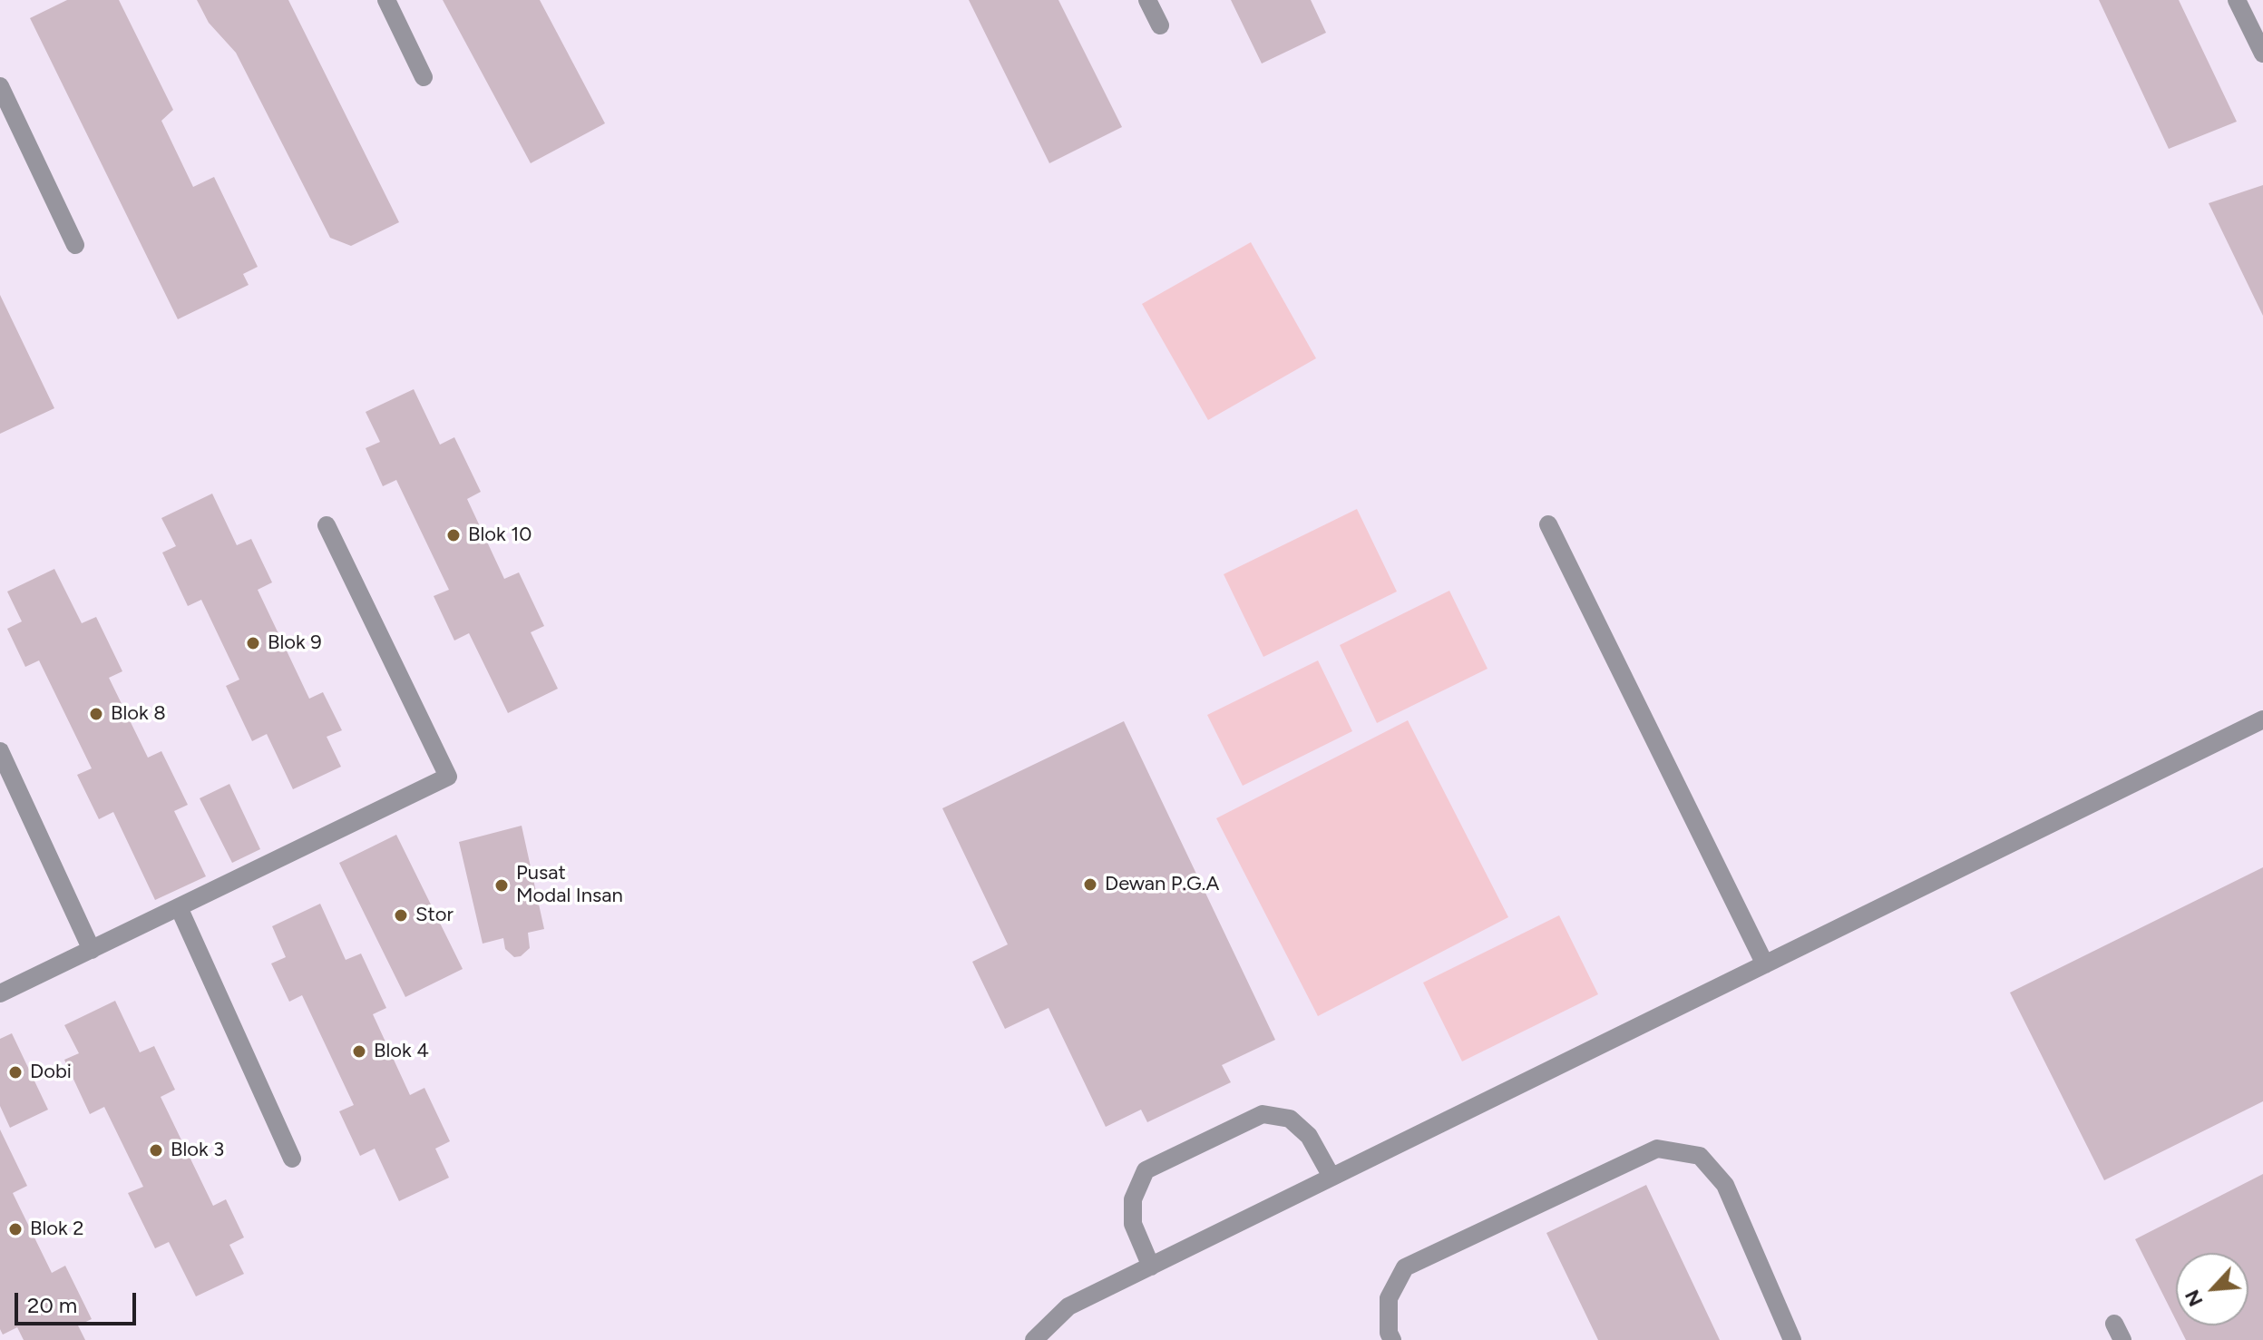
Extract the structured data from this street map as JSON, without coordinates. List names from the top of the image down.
{
  "places": [
    "Blok 10",
    "Blok 9",
    "Blok 8",
    "Dewan P.G.A",
    "Pusat Modal Insan",
    "Stor",
    "Blok 4",
    "Dobi",
    "Blok 3",
    "Blok 2"
  ],
  "scale_bar": "20 m",
  "north": "bottom left"
}
